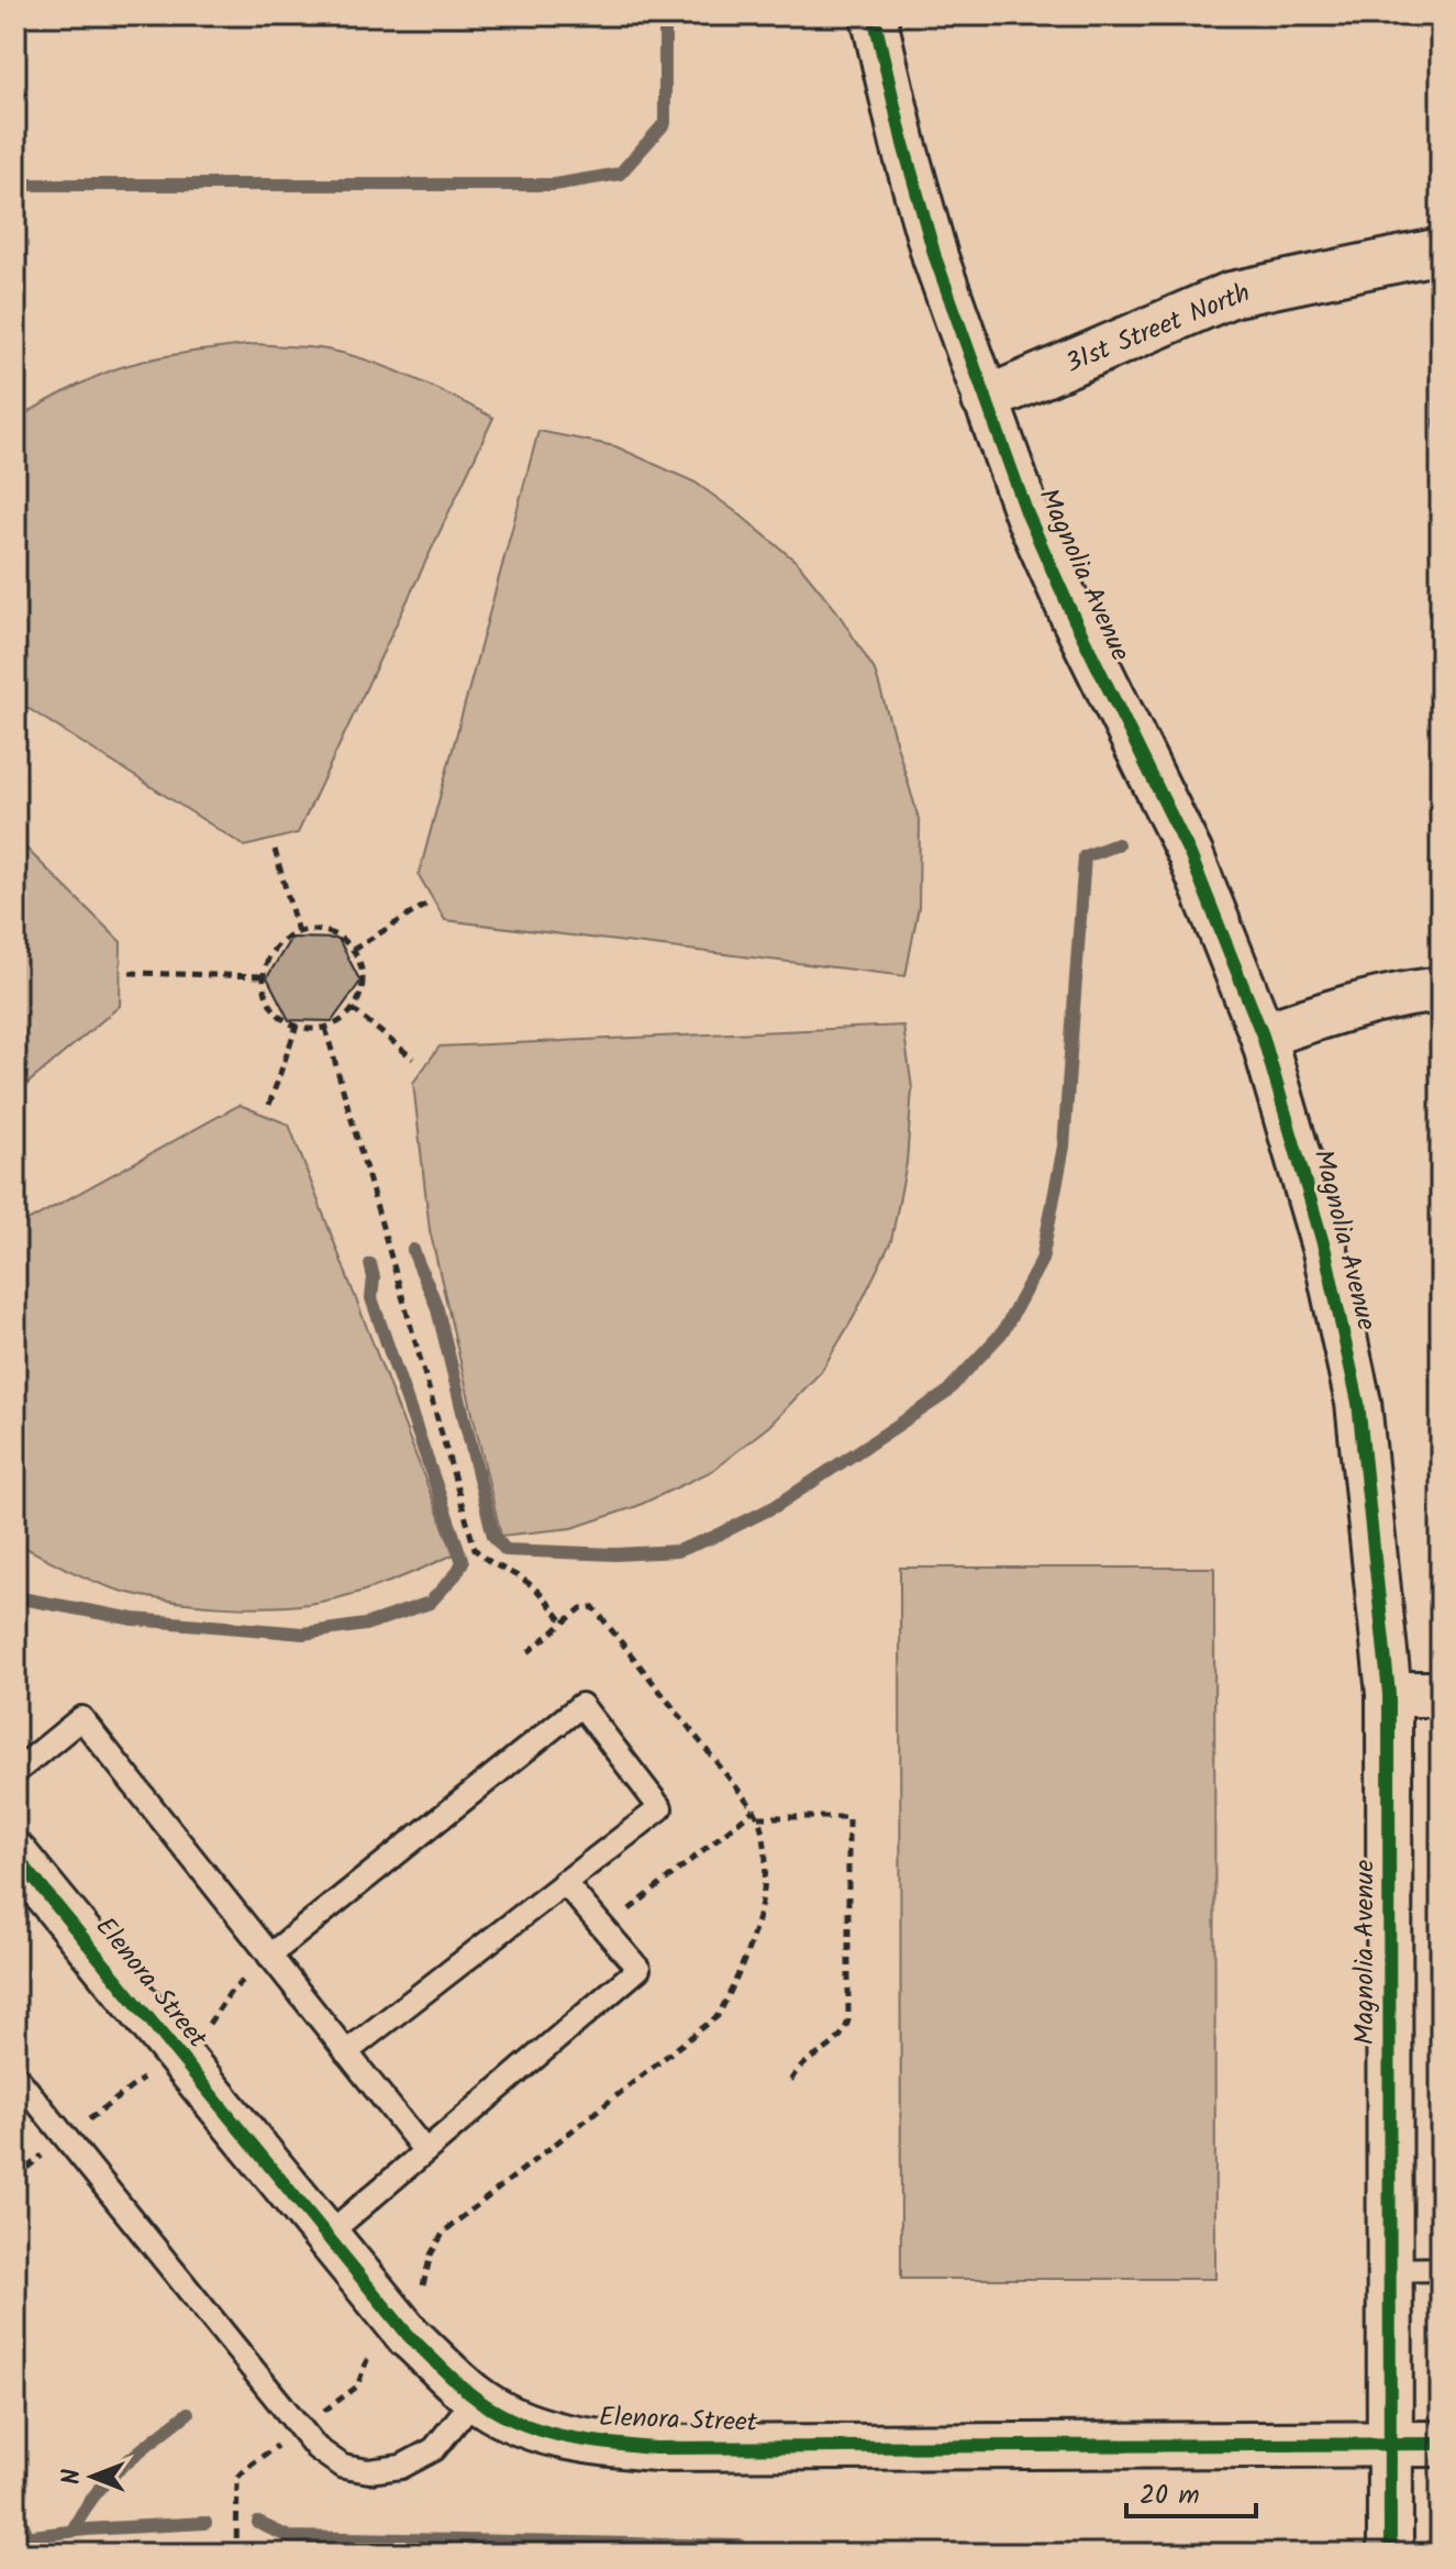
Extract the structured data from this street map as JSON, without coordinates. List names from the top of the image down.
{
  "streets": {
    "street": ["31st Street North", "Magnolia Avenue", "Elenora Street"]
  },
  "crossings": [
    ["31st Street North", "Magnolia Avenue"],
    ["Magnolia Avenue", "Elenora Street"]
  ],
  "scale_bar": "20 m",
  "north": "left"
}
